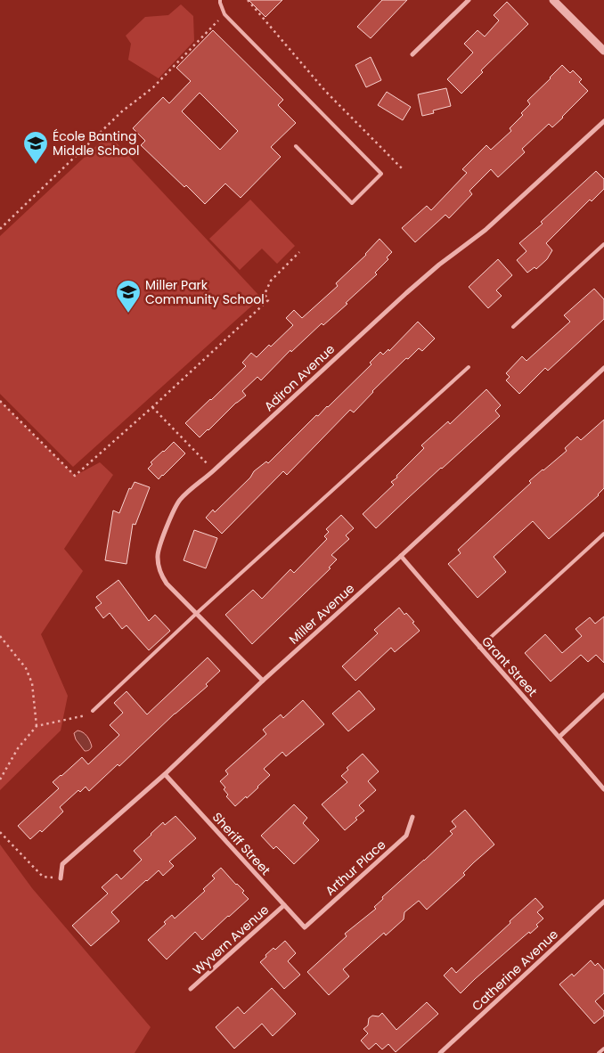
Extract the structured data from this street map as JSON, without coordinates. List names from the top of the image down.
{
  "streets": {
    "street": [
      "Adiron Avenue",
      "Miller Avenue",
      "Grant Street",
      "Sheriff Street",
      "Arthur Place",
      "Wyvern Avenue",
      "Catherine Avenue"
    ]
  },
  "crossings": [
    ["Adiron Avenue", "Miller Avenue"],
    ["Miller Avenue", "Grant Street"],
    ["Miller Avenue", "Sheriff Street"],
    ["Sheriff Street", "Arthur Place"],
    ["Sheriff Street", "Wyvern Avenue"]
  ],
  "places": {
    "school or university": ["École Banting Middle School", "Miller Park Community School"]
  }
}
